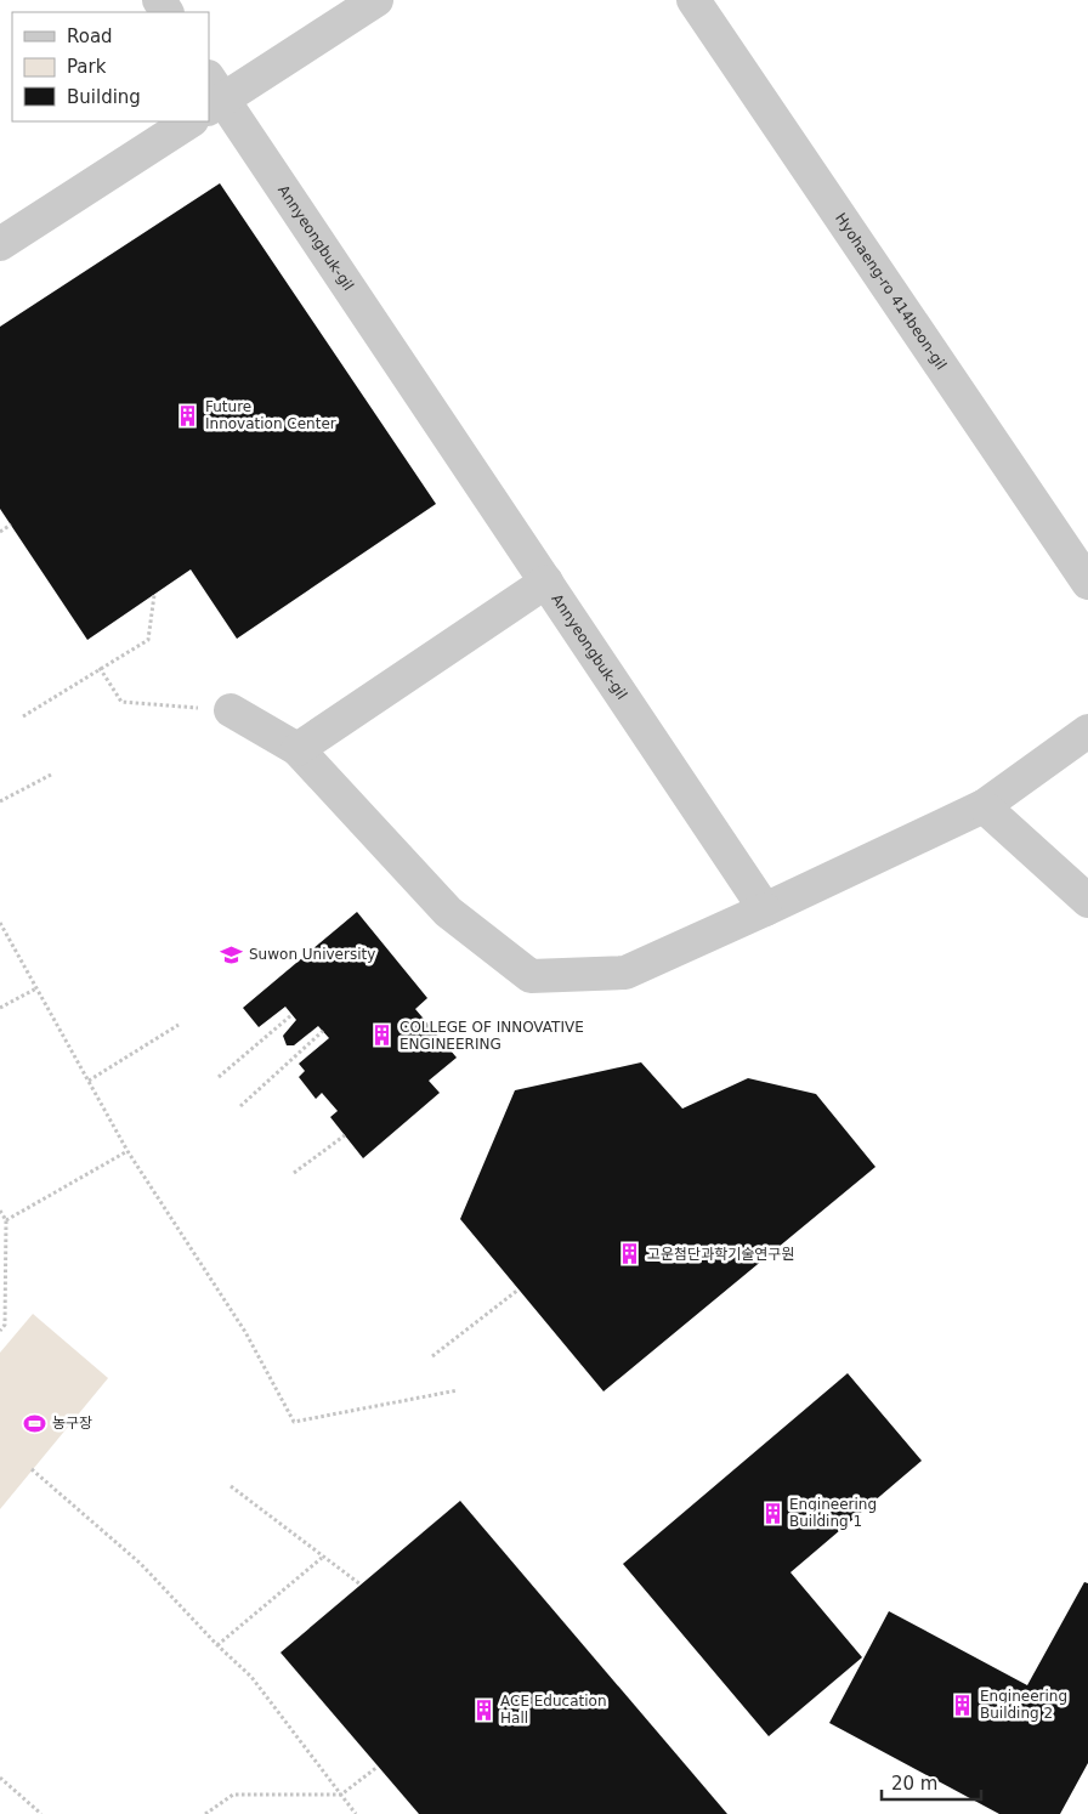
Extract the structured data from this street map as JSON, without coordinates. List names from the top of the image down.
{
  "streets": {
    "street": ["Annyeongbuk-gil", "Hyohaeng-ro 414beon-gil"]
  },
  "places": {
    "building": [
      "Future Innovation Center",
      "COLLEGE OF INNOVATIVE ENGINEERING",
      "고운첨단과학기술연구원",
      "Engineering Building 1",
      "Engineering Building 2",
      "ACE Education Hall"
    ],
    "school or university": ["Suwon University"],
    "sports": ["농구장"]
  },
  "legend": ["Road", "Park", "Building"],
  "scale_bar": "20 m"
}
